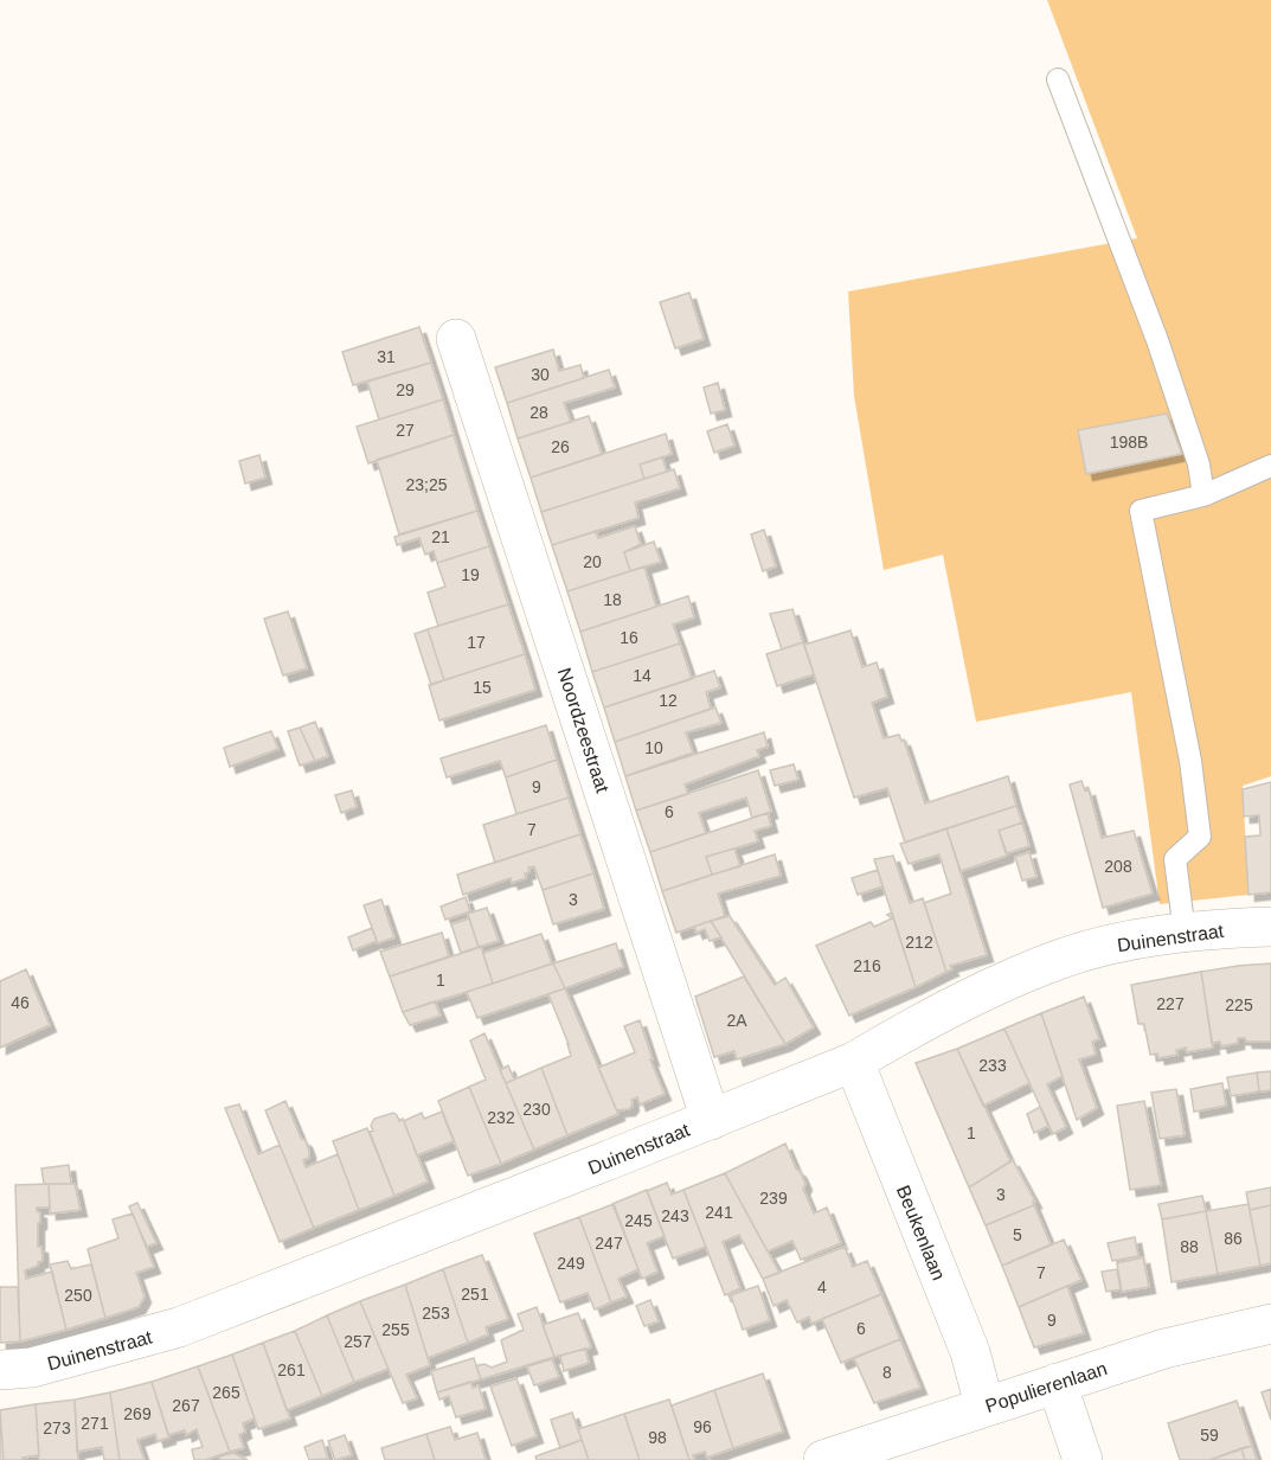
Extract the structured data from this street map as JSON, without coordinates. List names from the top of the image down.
{
  "streets": {
    "street": [
      "Noordzeestraat",
      "Duinenstraat",
      "Beukenlaan",
      "Populierenlaan"
    ]
  },
  "crossings": [
    ["Noordzeestraat", "Duinenstraat"],
    ["Duinenstraat", "Beukenlaan"],
    ["Beukenlaan", "Populierenlaan"]
  ],
  "house_numbers": [
    "31",
    "30",
    "29",
    "28",
    "27",
    "198B",
    "26",
    "23;25",
    "21",
    "20",
    "19",
    "18",
    "16",
    "17",
    "14",
    "15",
    "12",
    "10",
    "9",
    "6",
    "7",
    "208",
    "3",
    "212",
    "216",
    "1",
    "46",
    "227",
    "225",
    "2A",
    "233",
    "230",
    "232",
    "1",
    "3",
    "239",
    "241",
    "243",
    "245",
    "5",
    "86",
    "247",
    "88",
    "249",
    "7",
    "4",
    "251",
    "250",
    "253",
    "9",
    "6",
    "255",
    "257",
    "261",
    "8",
    "265",
    "267",
    "269",
    "271",
    "96",
    "273",
    "59",
    "98"
  ]
}
